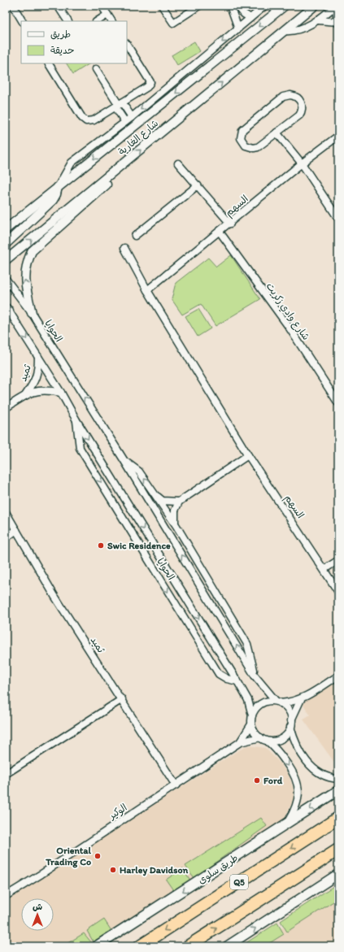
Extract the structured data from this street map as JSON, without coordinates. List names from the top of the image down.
{
  "streets": {
    "highway": ["Q5"],
    "main road": ["طريق سلوى"],
    "street": [
      "شارع الغارية",
      "السهم",
      "شارع وادي زكريت",
      "الحوايا",
      "ثميد",
      "الوكير"
    ]
  },
  "crossings": [
    ["السهم", "شارع وادي زكريت"],
    ["الحوايا", "ثميد"],
    ["الحوايا", "الوكير"],
    ["ثميد", "الوكير"]
  ],
  "places": [
    "Swic Residence",
    "Ford",
    "Oriental Trading Co",
    "Harley Davidson"
  ],
  "legend": ["طريق", "حديقة"],
  "north": "top"
}
